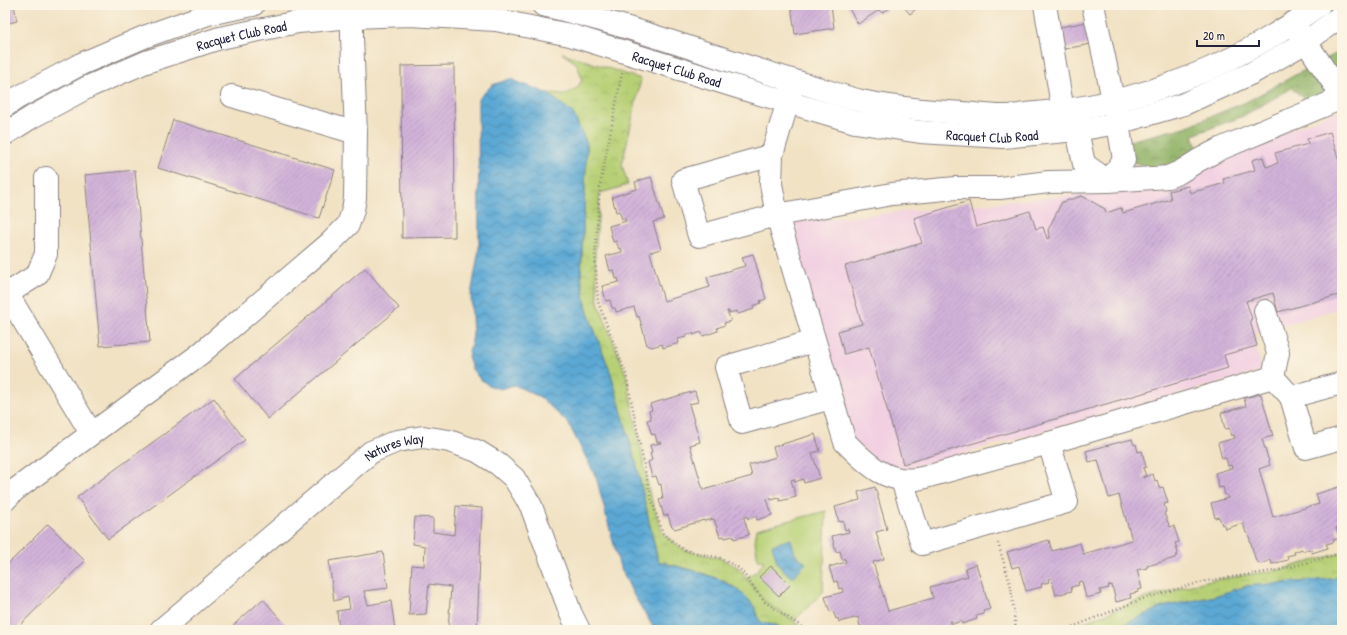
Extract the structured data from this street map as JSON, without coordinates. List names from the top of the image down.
{
  "streets": {
    "street": ["Racquet Club Road", "Natures Way"]
  },
  "scale_bar": "20 m"
}
